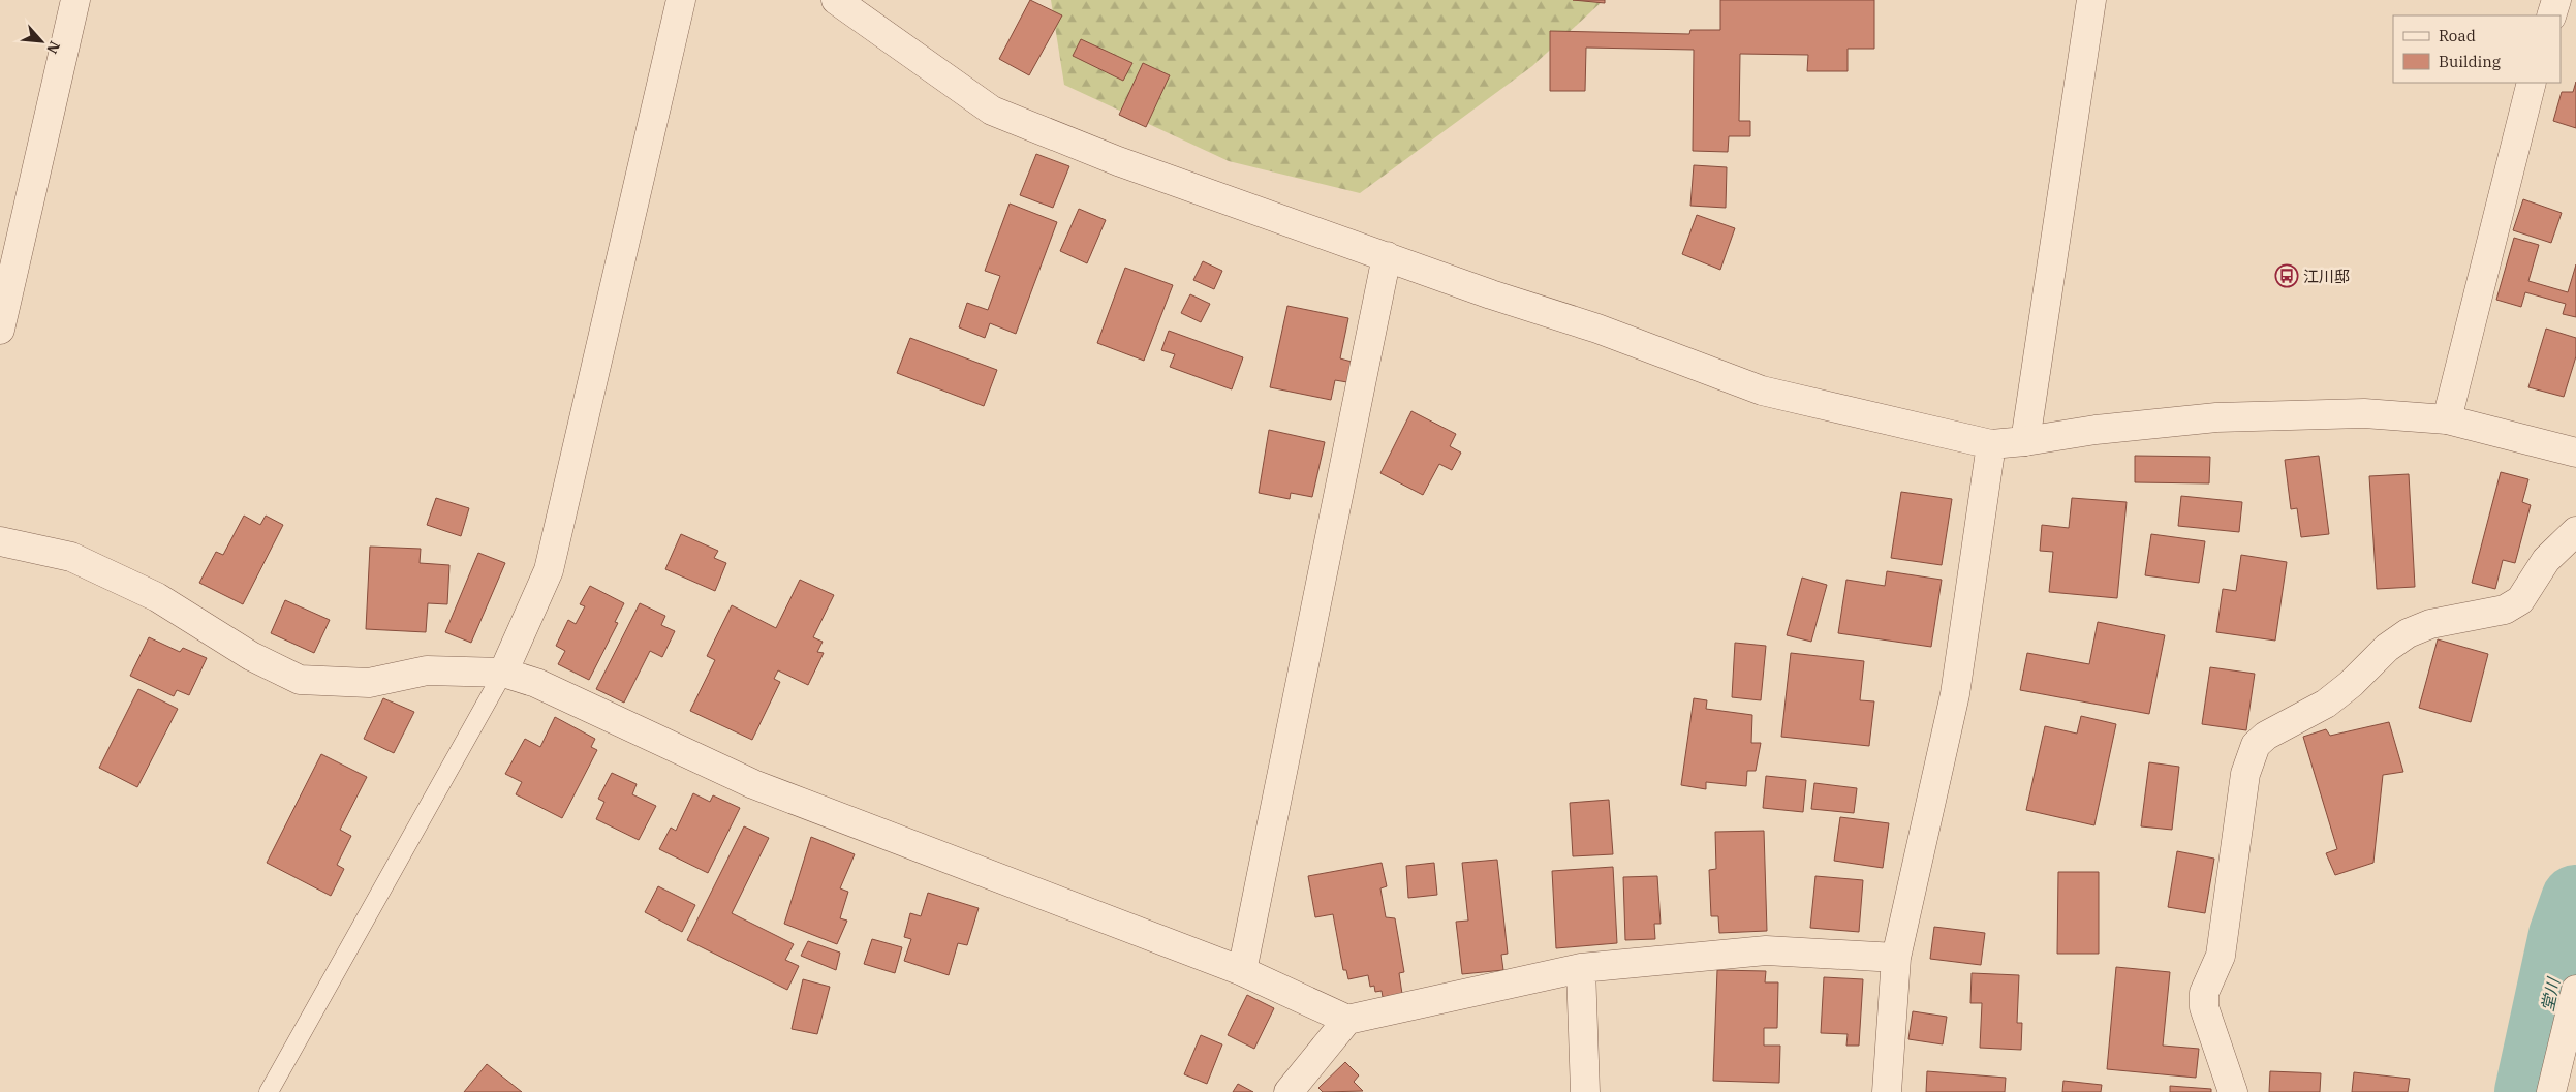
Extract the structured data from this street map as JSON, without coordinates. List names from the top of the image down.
{
  "water": ["堂川"],
  "places": {
    "bus stop": ["江川邸"]
  },
  "legend": ["Road", "Building"],
  "north": "bottom right"
}
